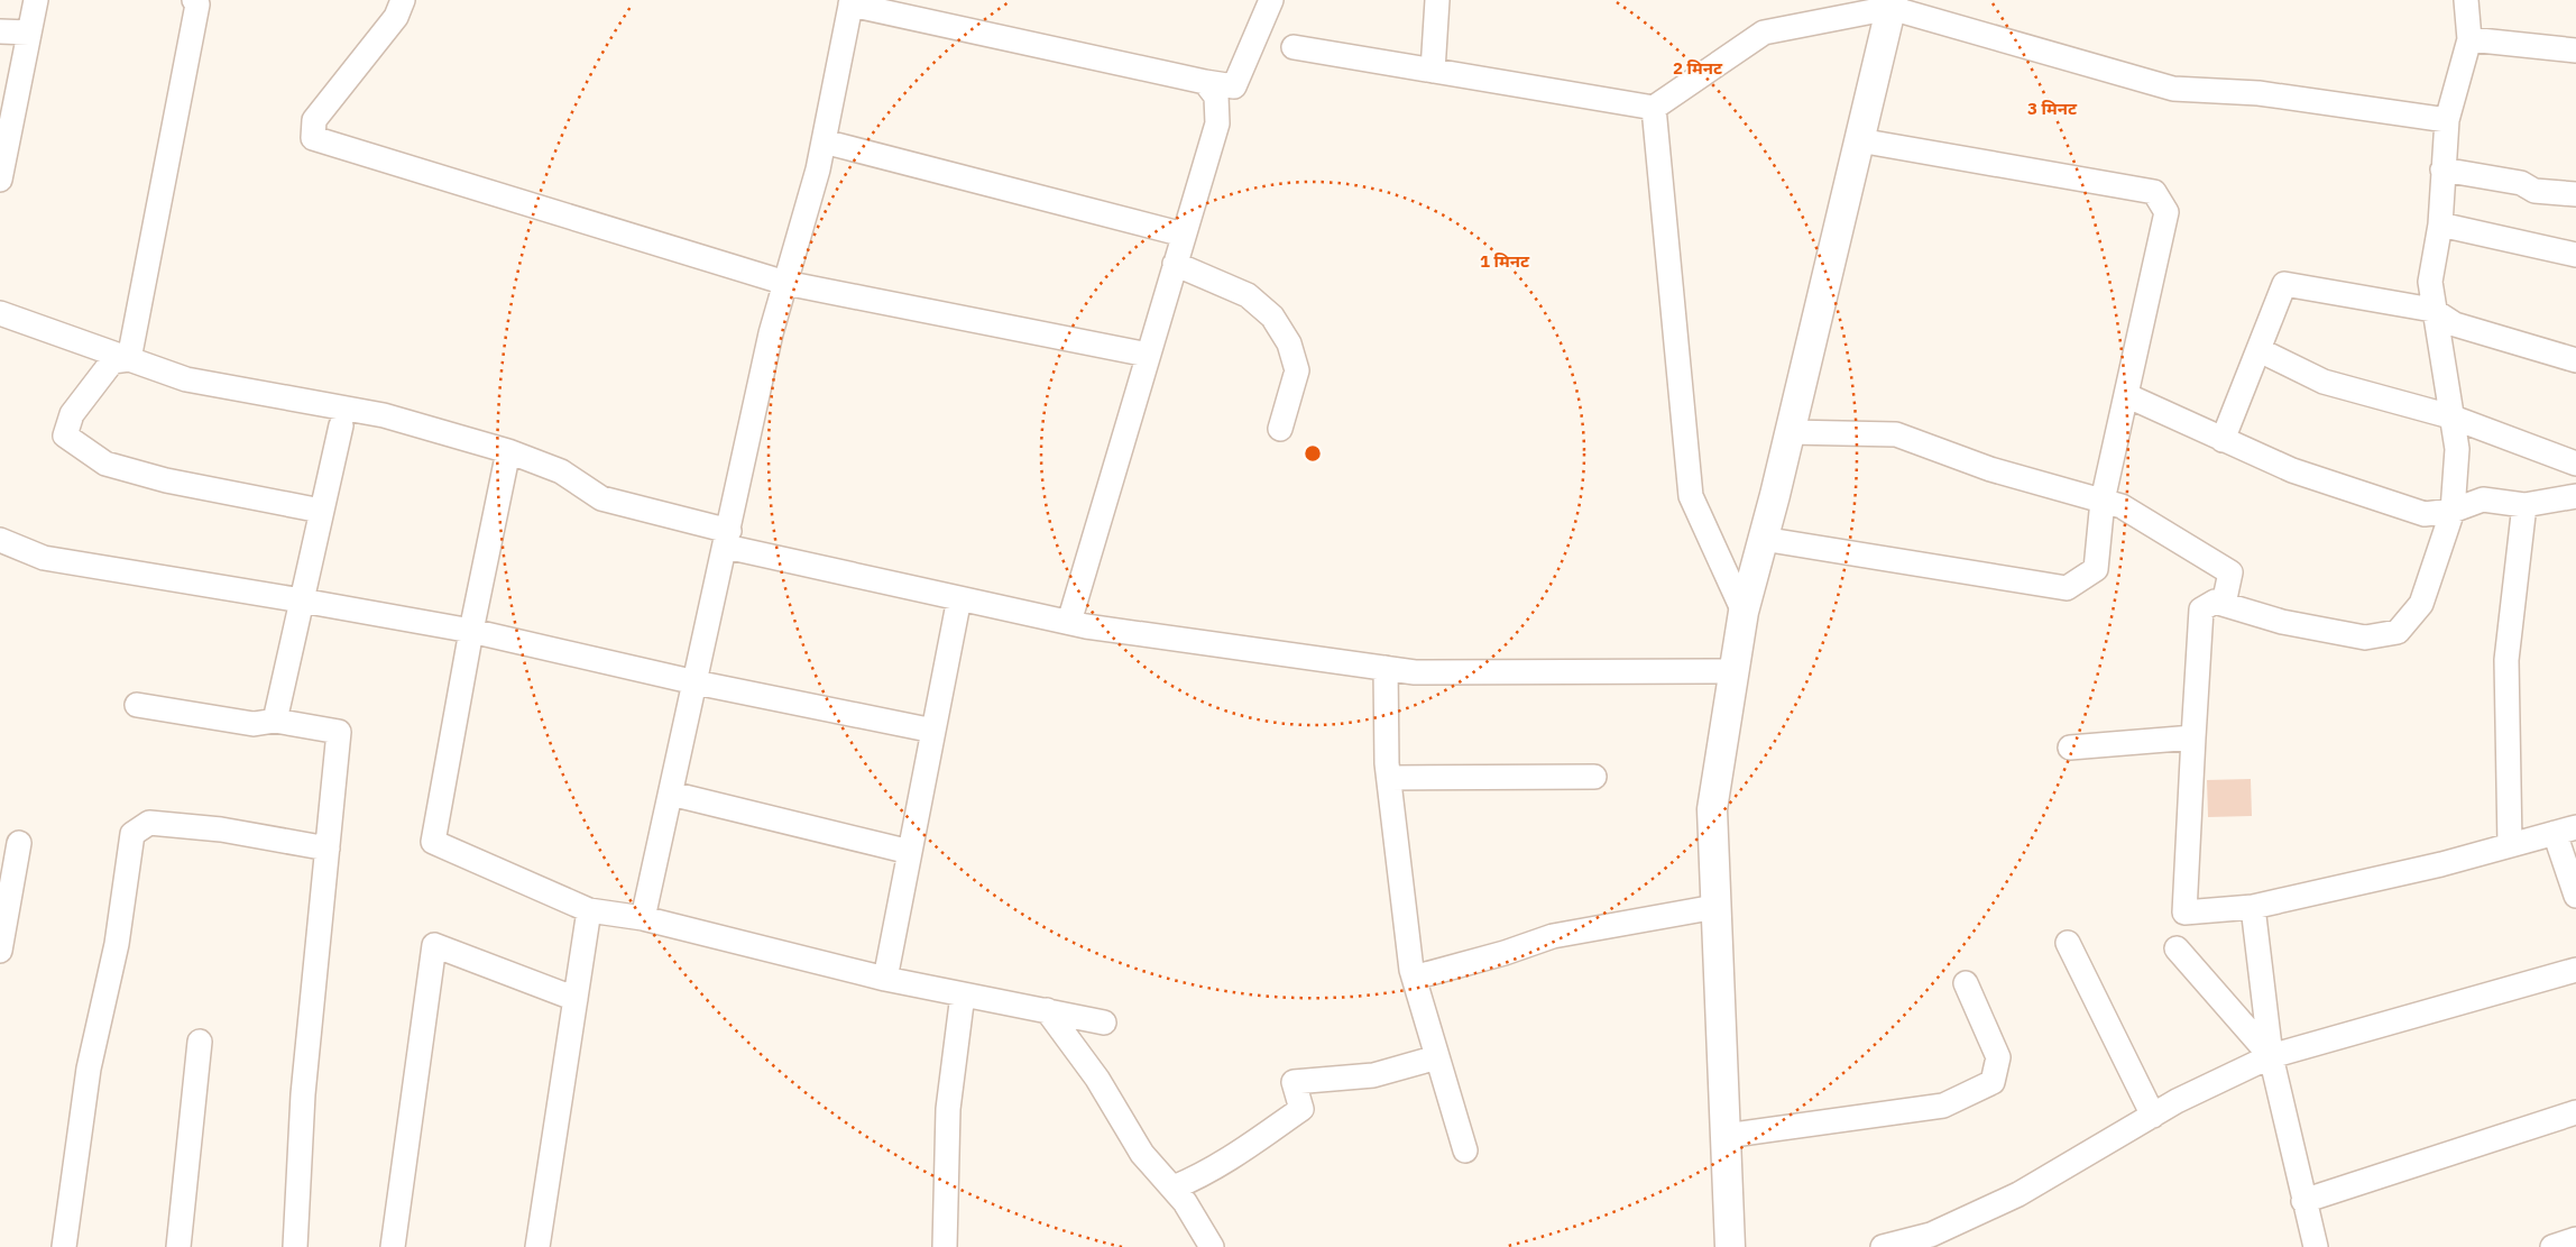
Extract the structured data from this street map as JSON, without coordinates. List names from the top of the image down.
{
  "rings": ["2 मिनट", "3 मिनट", "1 मिनट"]
}
